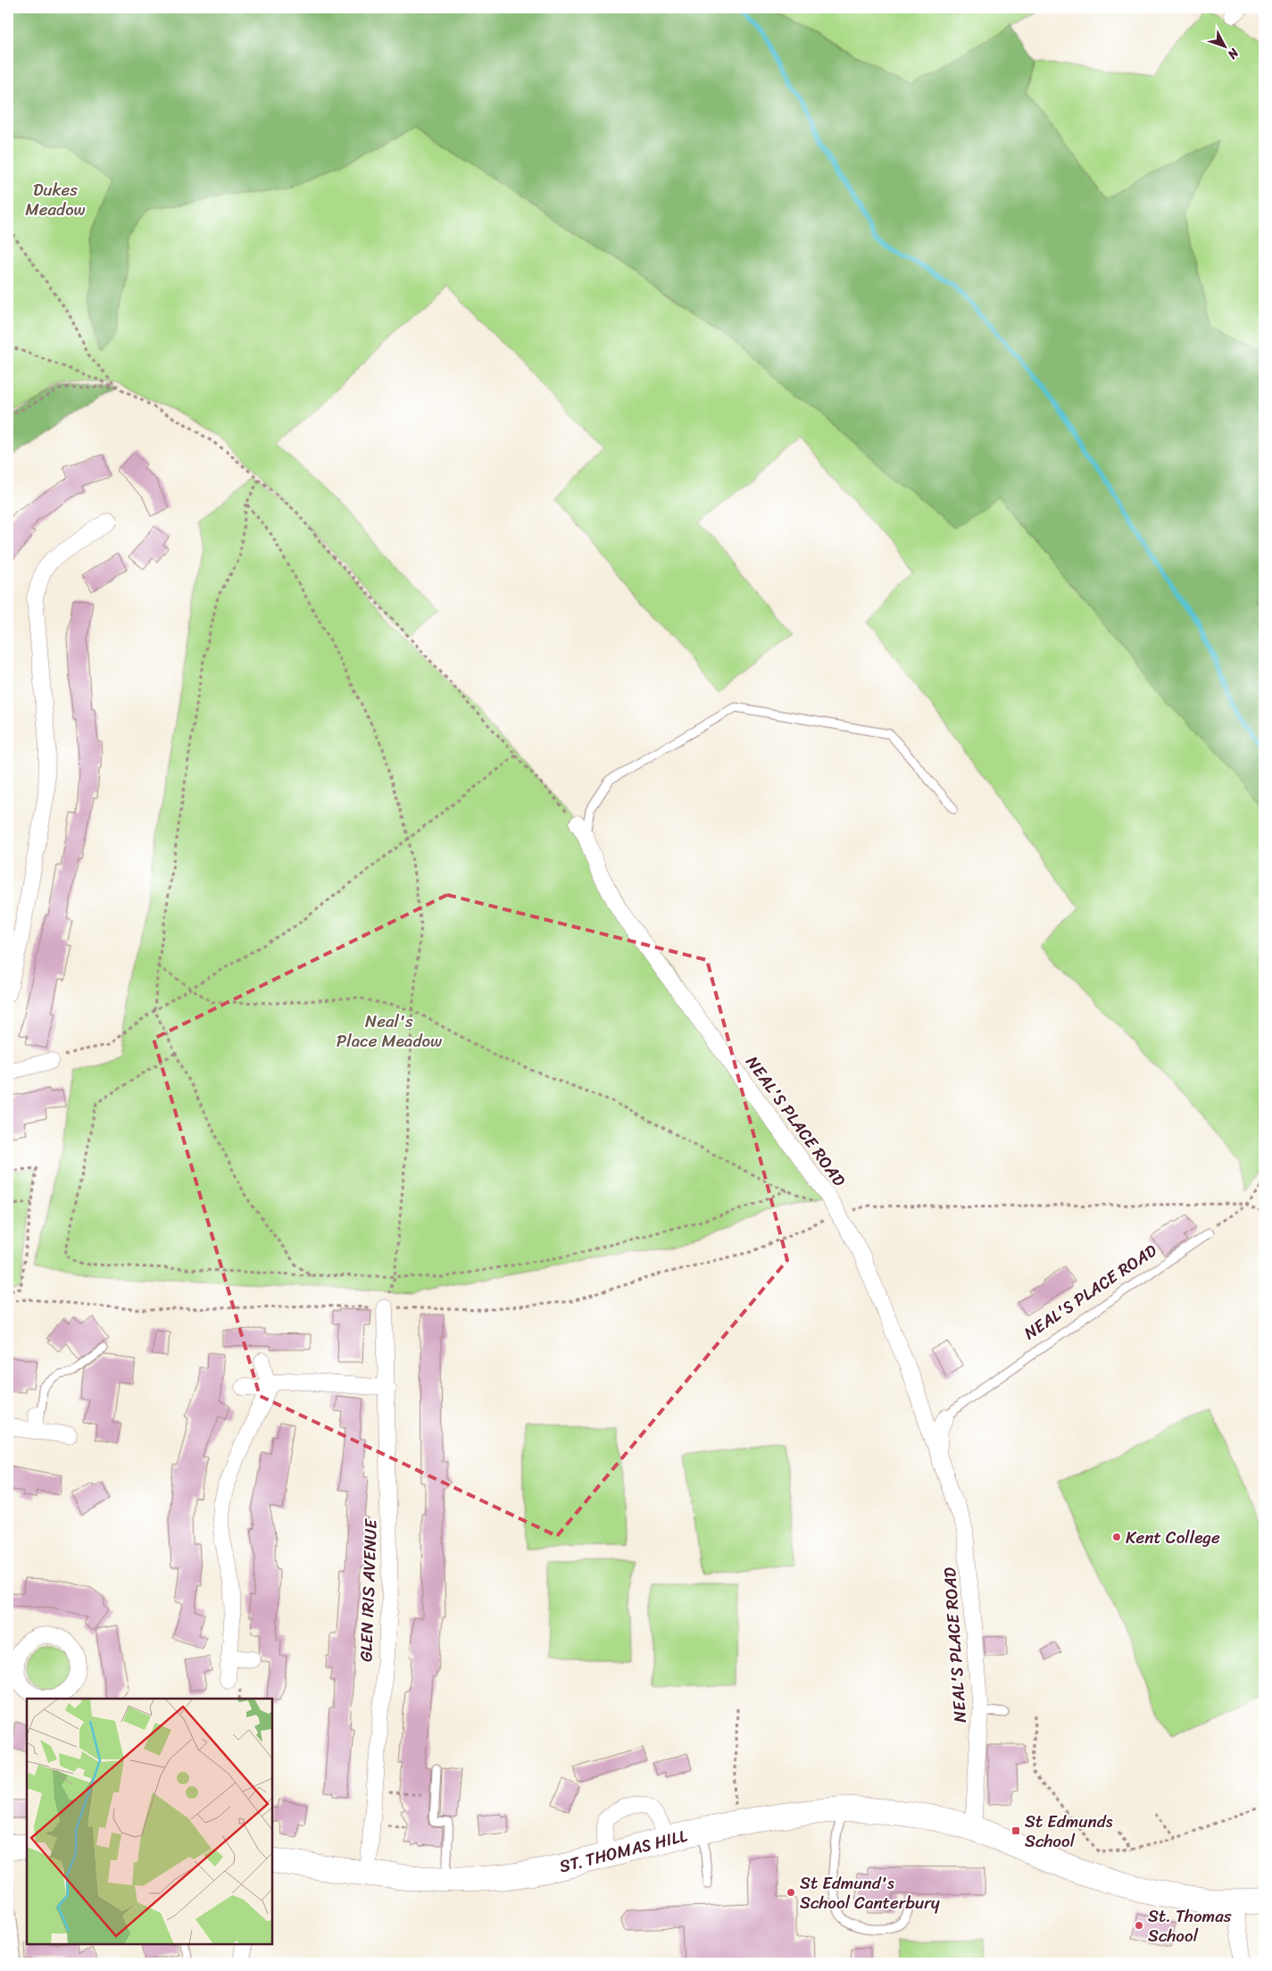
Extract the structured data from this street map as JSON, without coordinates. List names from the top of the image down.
{
  "streets": {
    "main road": ["ST. THOMAS HILL"],
    "street": ["NEAL'S PLACE ROAD", "GLEN IRIS AVENUE"]
  },
  "crossings": [
    ["NEAL'S PLACE ROAD", "ST. THOMAS HILL"],
    ["GLEN IRIS AVENUE", "ST. THOMAS HILL"]
  ],
  "parks": ["Dukes Meadow", "Neal's Place Meadow"],
  "places": {
    "other": ["Kent College", "St Edmund's School Canterbury", "St. Thomas School"],
    "transit": ["St Edmunds School"]
  },
  "north": "bottom right"
}
